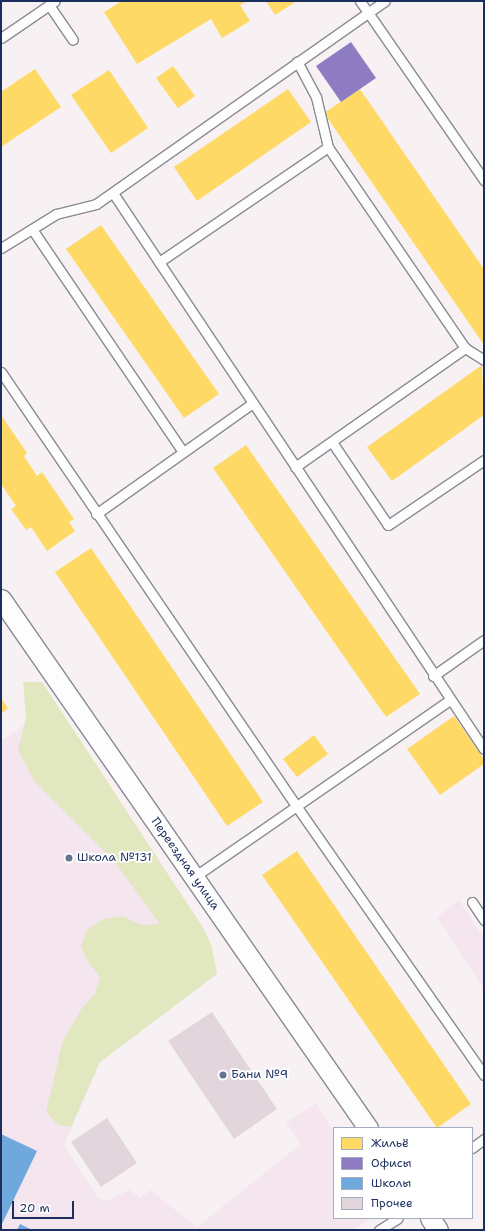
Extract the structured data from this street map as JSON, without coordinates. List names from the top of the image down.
{
  "streets": {
    "street": ["Переездная улица"]
  },
  "places": ["Школа №131", "Бани №9"],
  "legend": [
    "Жильё",
    "Офисы",
    "Школы",
    "Прочее"
  ],
  "scale_bar": "20 m"
}
